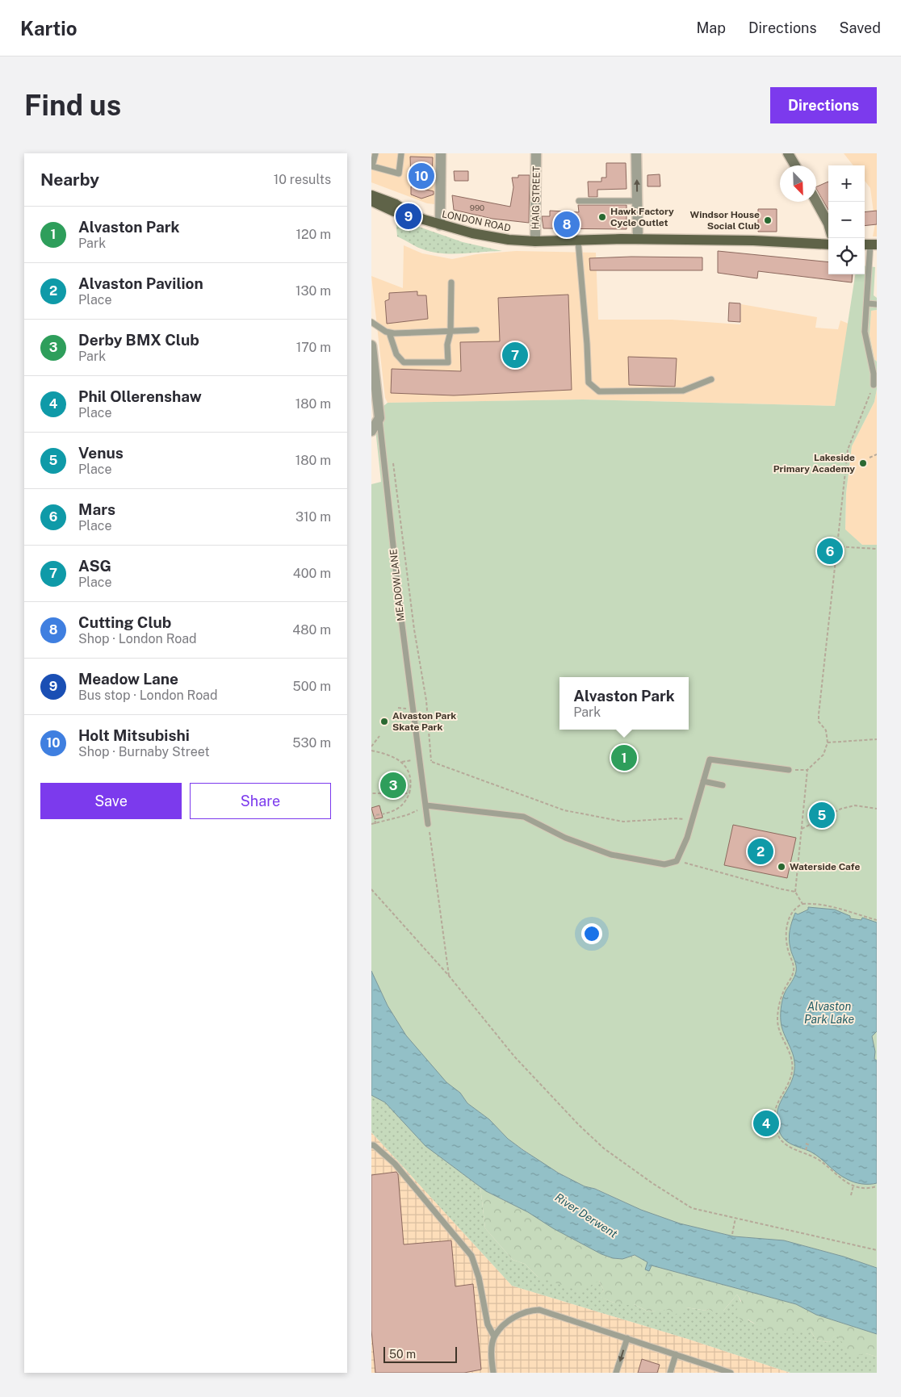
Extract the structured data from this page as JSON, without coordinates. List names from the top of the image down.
{
  "streets": {
    "main road": ["LONDON ROAD"],
    "street": ["HAIG STREET", "MEADOW LANE"]
  },
  "crossings": [
    ["HAIG STREET", "LONDON ROAD"]
  ],
  "water": ["Alvaston Park Lake", "River Derwent"],
  "places": [
    "Hawk Factory Cycle Outlet",
    "Windsor House Social Club",
    "Lakeside Primary Academy",
    "Alvaston Park Skate Park",
    "Waterside Cafe"
  ],
  "house_numbers": ["990"],
  "scale_bar": "50 m",
  "north": "bottom right",
  "page": {
    "header": "Kartio",
    "nav": ["Map", "Directions", "Saved"],
    "buttons": [
      "Directions",
      ["Save", "Share"]
    ],
    "title": "Find us",
    "heading": ["Nearby", "10 results"],
    "pins": [
      "10",
      "9",
      "8",
      "7",
      "6",
      "1",
      "3",
      "5",
      "2",
      "4"
    ],
    "map_buttons": ["+", "−"],
    "list": [
      {
        "mark": "1",
        "name": "Alvaston Park",
        "note": "Park",
        "value": "120 m"
      },
      {
        "mark": "2",
        "name": "Alvaston Pavilion",
        "note": "Place",
        "value": "130 m"
      },
      {
        "mark": "3",
        "name": "Derby BMX Club",
        "note": "Park",
        "value": "170 m"
      },
      {
        "mark": "4",
        "name": "Phil Ollerenshaw",
        "note": "Place",
        "value": "180 m"
      },
      {
        "mark": "5",
        "name": "Venus",
        "note": "Place",
        "value": "180 m"
      },
      {
        "mark": "6",
        "name": "Mars",
        "note": "Place",
        "value": "310 m"
      },
      {
        "mark": "7",
        "name": "ASG",
        "note": "Place",
        "value": "400 m"
      },
      {
        "mark": "8",
        "name": "Cutting Club",
        "note": "Shop · London Road",
        "value": "480 m"
      },
      {
        "mark": "9",
        "name": "Meadow Lane",
        "note": "Bus stop · London Road",
        "value": "500 m"
      },
      {
        "mark": "10",
        "name": "Holt Mitsubishi",
        "note": "Shop · Burnaby Street",
        "value": "530 m"
      }
    ],
    "popup": ["Alvaston Park", "Park"],
    "scale": "50 m"
  }
}
